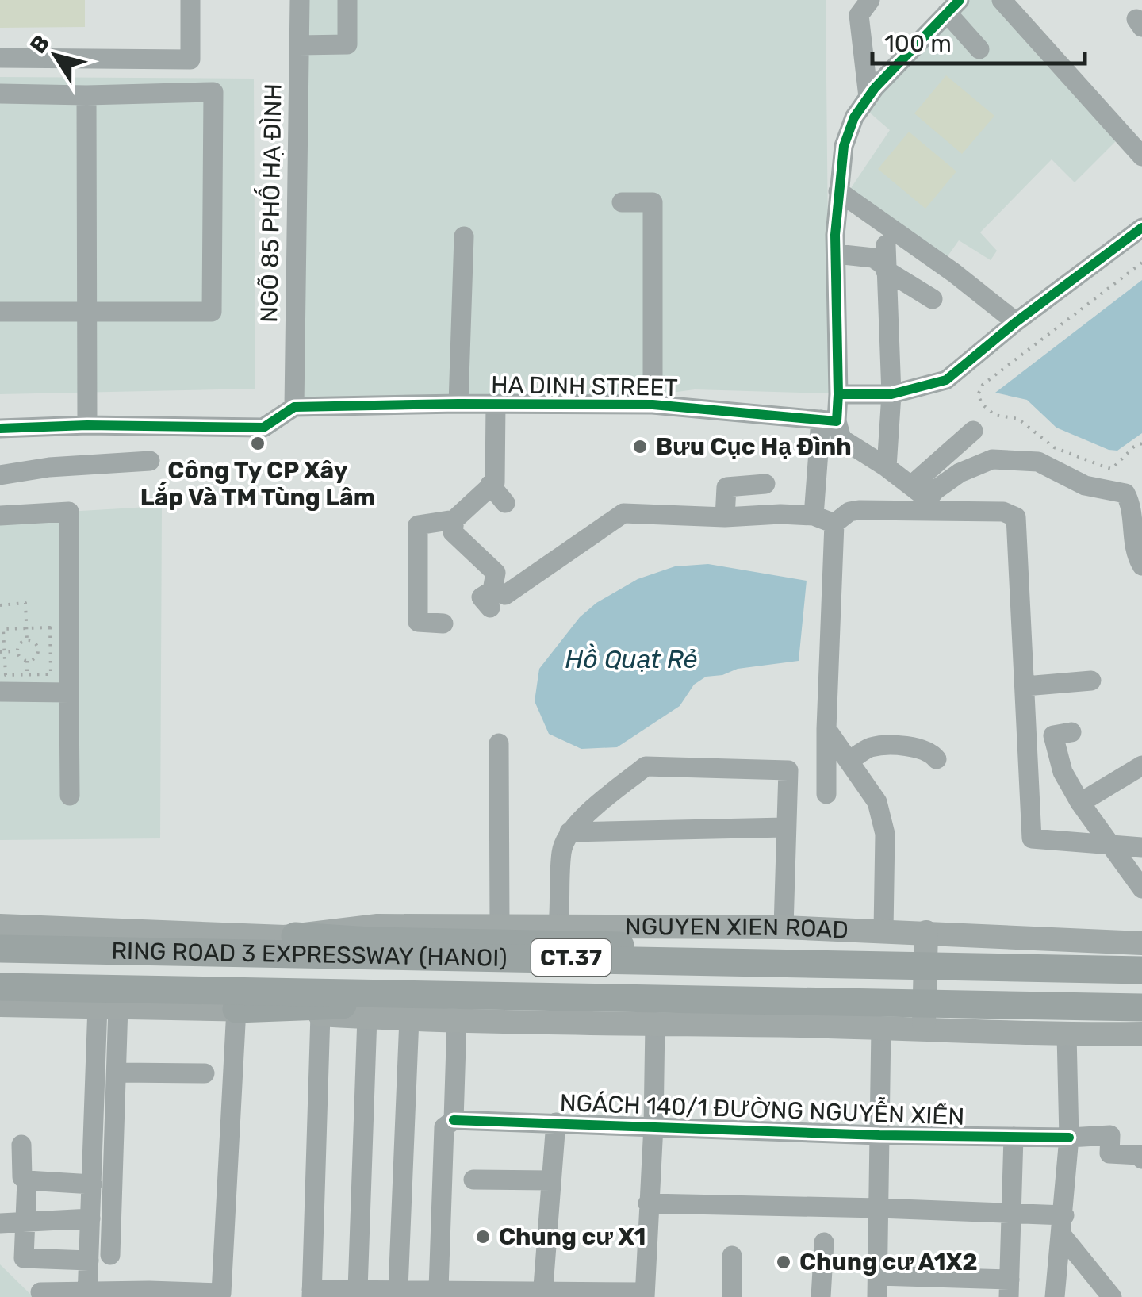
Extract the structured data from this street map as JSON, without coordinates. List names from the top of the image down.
{
  "streets": {
    "highway": ["RING ROAD 3 EXPRESSWAY (HANOI)", "CT.37"],
    "main road": ["NGUYEN XIEN ROAD"],
    "street": ["NGÕ 85 PHỐ HẠ ĐÌNH", "HA DINH STREET", "NGÁCH 140/1 ĐƯỜNG NGUYỄN XIỂN"]
  },
  "crossings": [
    ["NGÕ 85 PHỐ HẠ ĐÌNH", "HA DINH STREET"]
  ],
  "water": ["Hồ Quạt Rẻ"],
  "places": [
    "Công Ty CP Xây Lắp Và TM Tùng Lâm",
    "Bưu Cục Hạ Đình",
    "Chung cư X1",
    "Chung cư A1X2"
  ],
  "scale_bar": "100 m",
  "north": "top left"
}
